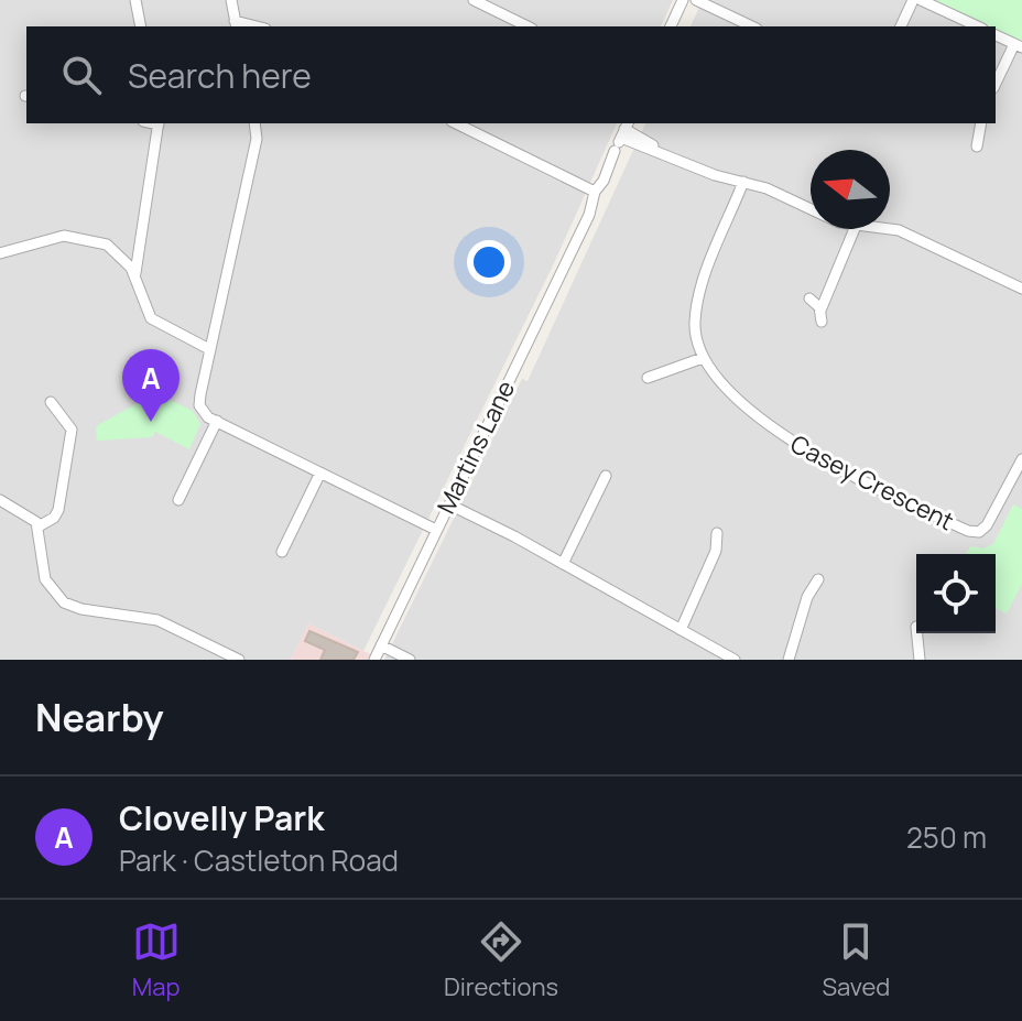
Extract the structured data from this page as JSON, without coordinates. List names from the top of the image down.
{
  "streets": {
    "street": ["Martins Lane", "Casey Crescent"]
  },
  "north": "left",
  "page": {
    "search": "Search here",
    "pins": "A",
    "heading": "Nearby",
    "list": [
      {
        "mark": "A",
        "name": "Clovelly Park",
        "note": "Park · Castleton Road",
        "value": "250 m"
      }
    ],
    "nav": ["Map", "Directions", "Saved"]
  }
}
